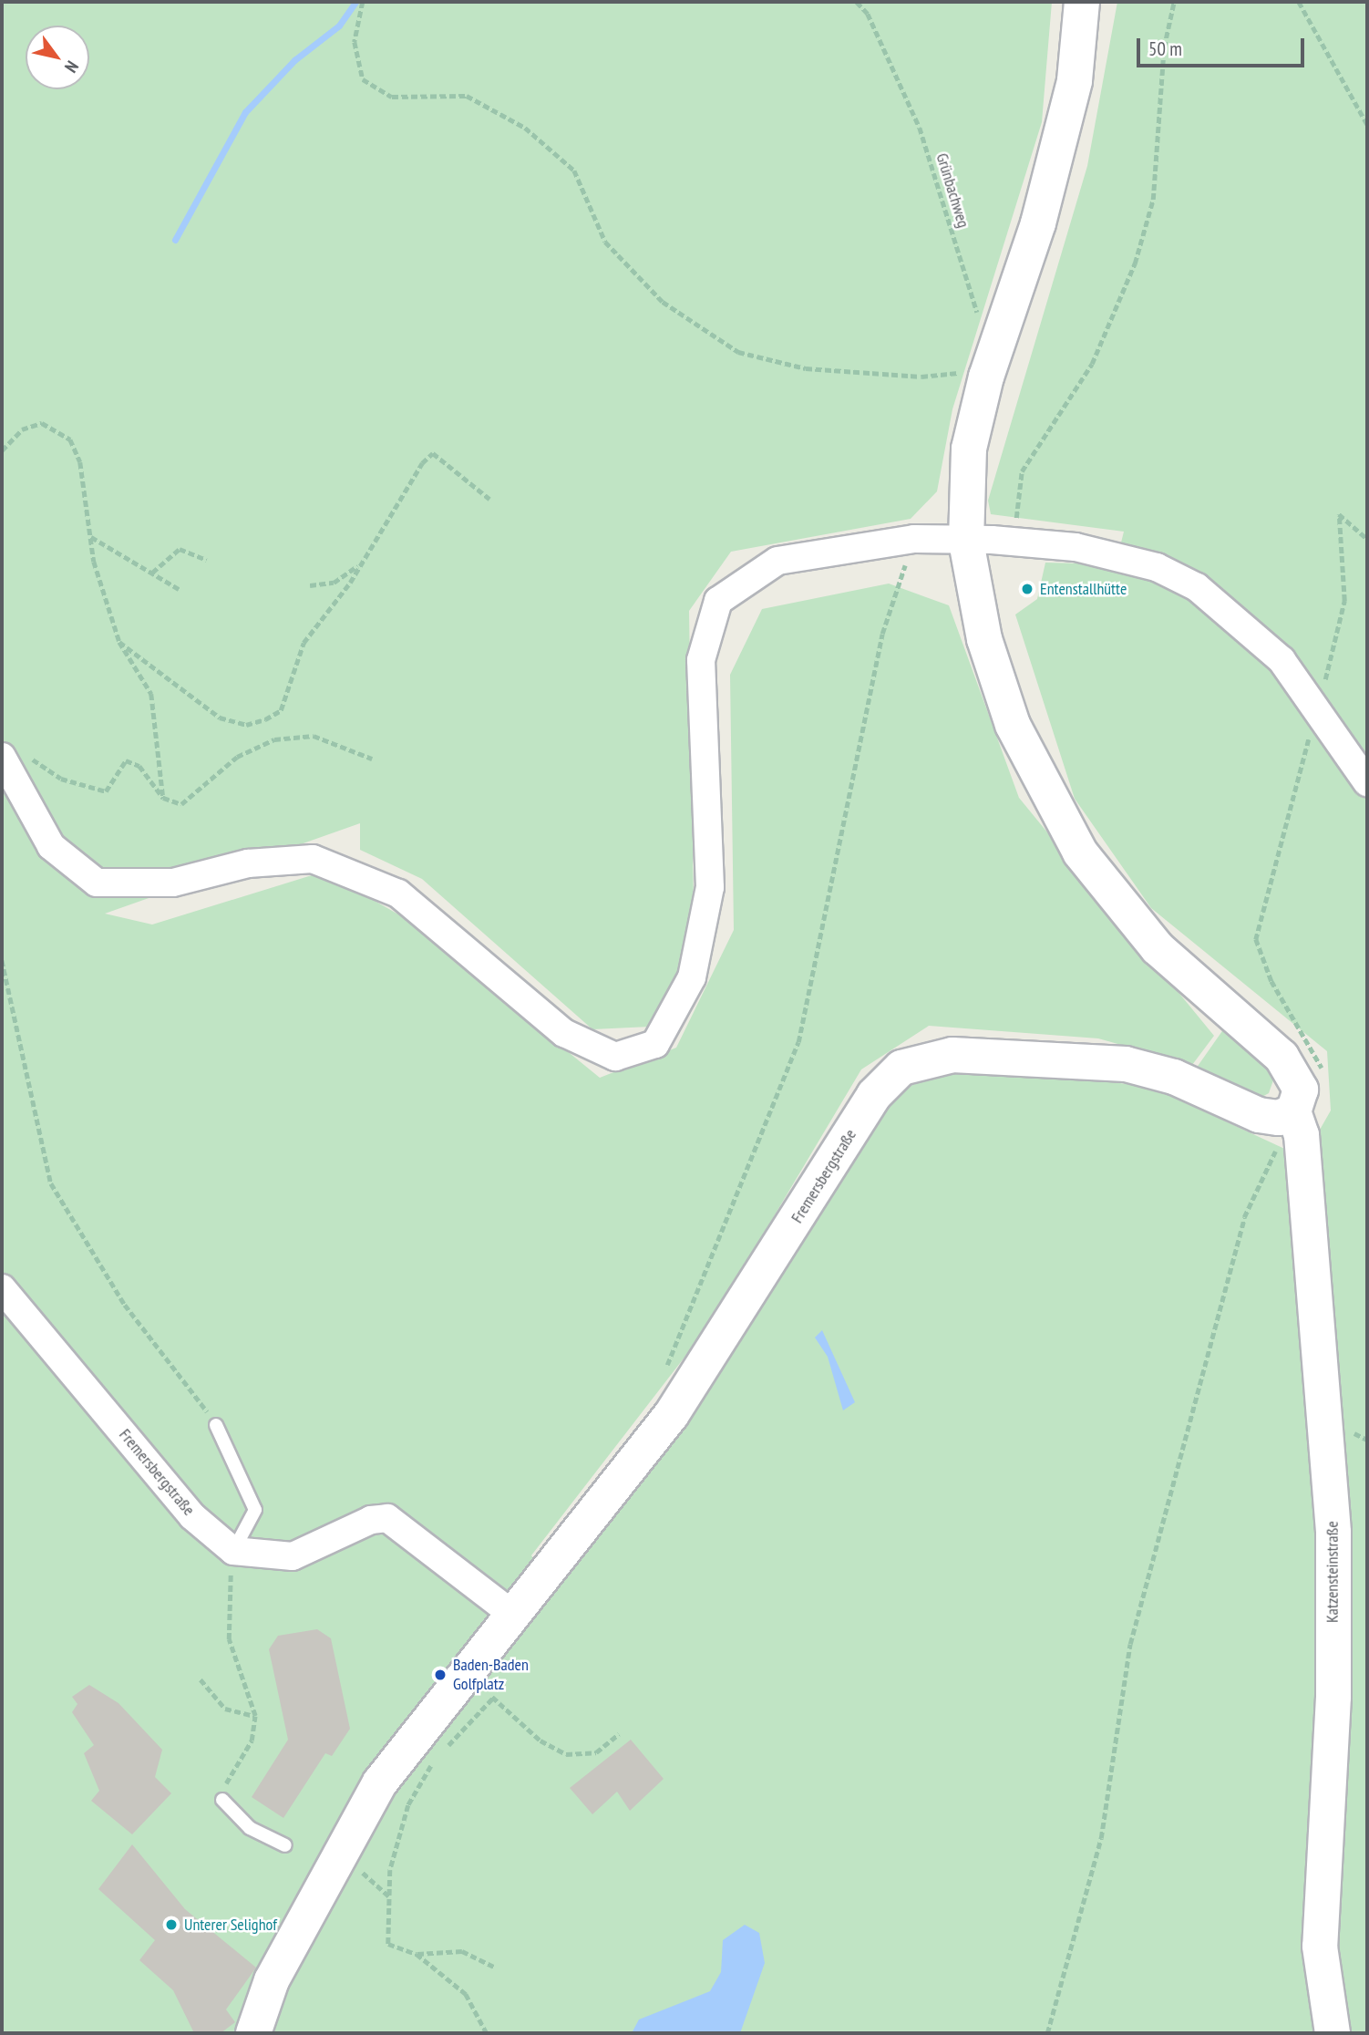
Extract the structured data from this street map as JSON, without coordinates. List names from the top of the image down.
{
  "streets": {
    "main road": ["Fremersbergstraße", "Katzensteinstraße"],
    "path": ["Grünbachweg"]
  },
  "crossings": [
    ["Fremersbergstraße", "Katzensteinstraße"]
  ],
  "places": ["Entenstallhütte", "Baden-Baden Golfplatz", "Unterer Selighof"],
  "scale_bar": "50 m",
  "north": "bottom right"
}
